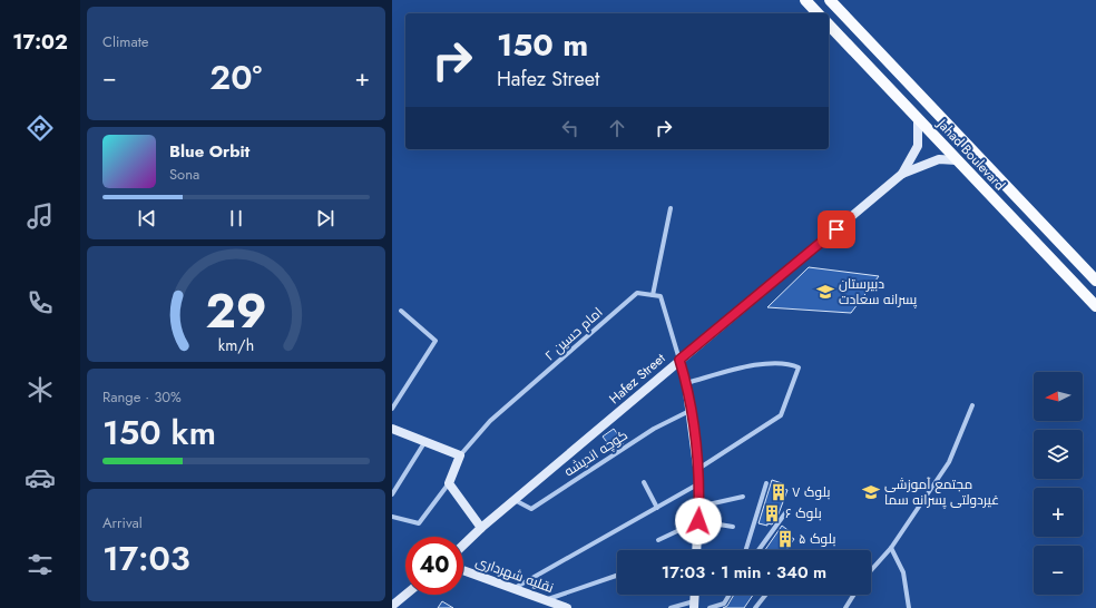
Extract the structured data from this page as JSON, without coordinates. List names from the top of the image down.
{
  "streets": {
    "main road": ["Jahad Boulevard", "Hafez Street", "نقلیه شهرداری"],
    "street": ["امام حسین ۲", "کوچه اندیشه"]
  },
  "crossings": [
    ["Hafez Street", "کوچه اندیشه"]
  ],
  "places": {
    "school or university": ["دبیرستان پسرانه سعادت", "مجتمع آموزشی غیردولتی پسرانه سما"],
    "building": ["بلوک ۷", "بلوک ۶", "بلوک ۵"]
  },
  "north": "left",
  "page": {
    "tabs": "17:02",
    "tile": [
      "Climate",
      ["Range · 30%", "150 km"],
      ["Arrival", "17:03"]
    ],
    "turn": ["150 m", "Hafez Street"],
    "heat": ["−", "20°", "+"],
    "song": ["Blue Orbit", "Sona"],
    "map_buttons": ["+", "−"],
    "limit": "40",
    "trip": "17:03 · 1 min · 340 m",
    "gauge": ["29", "km/h"]
  }
}
